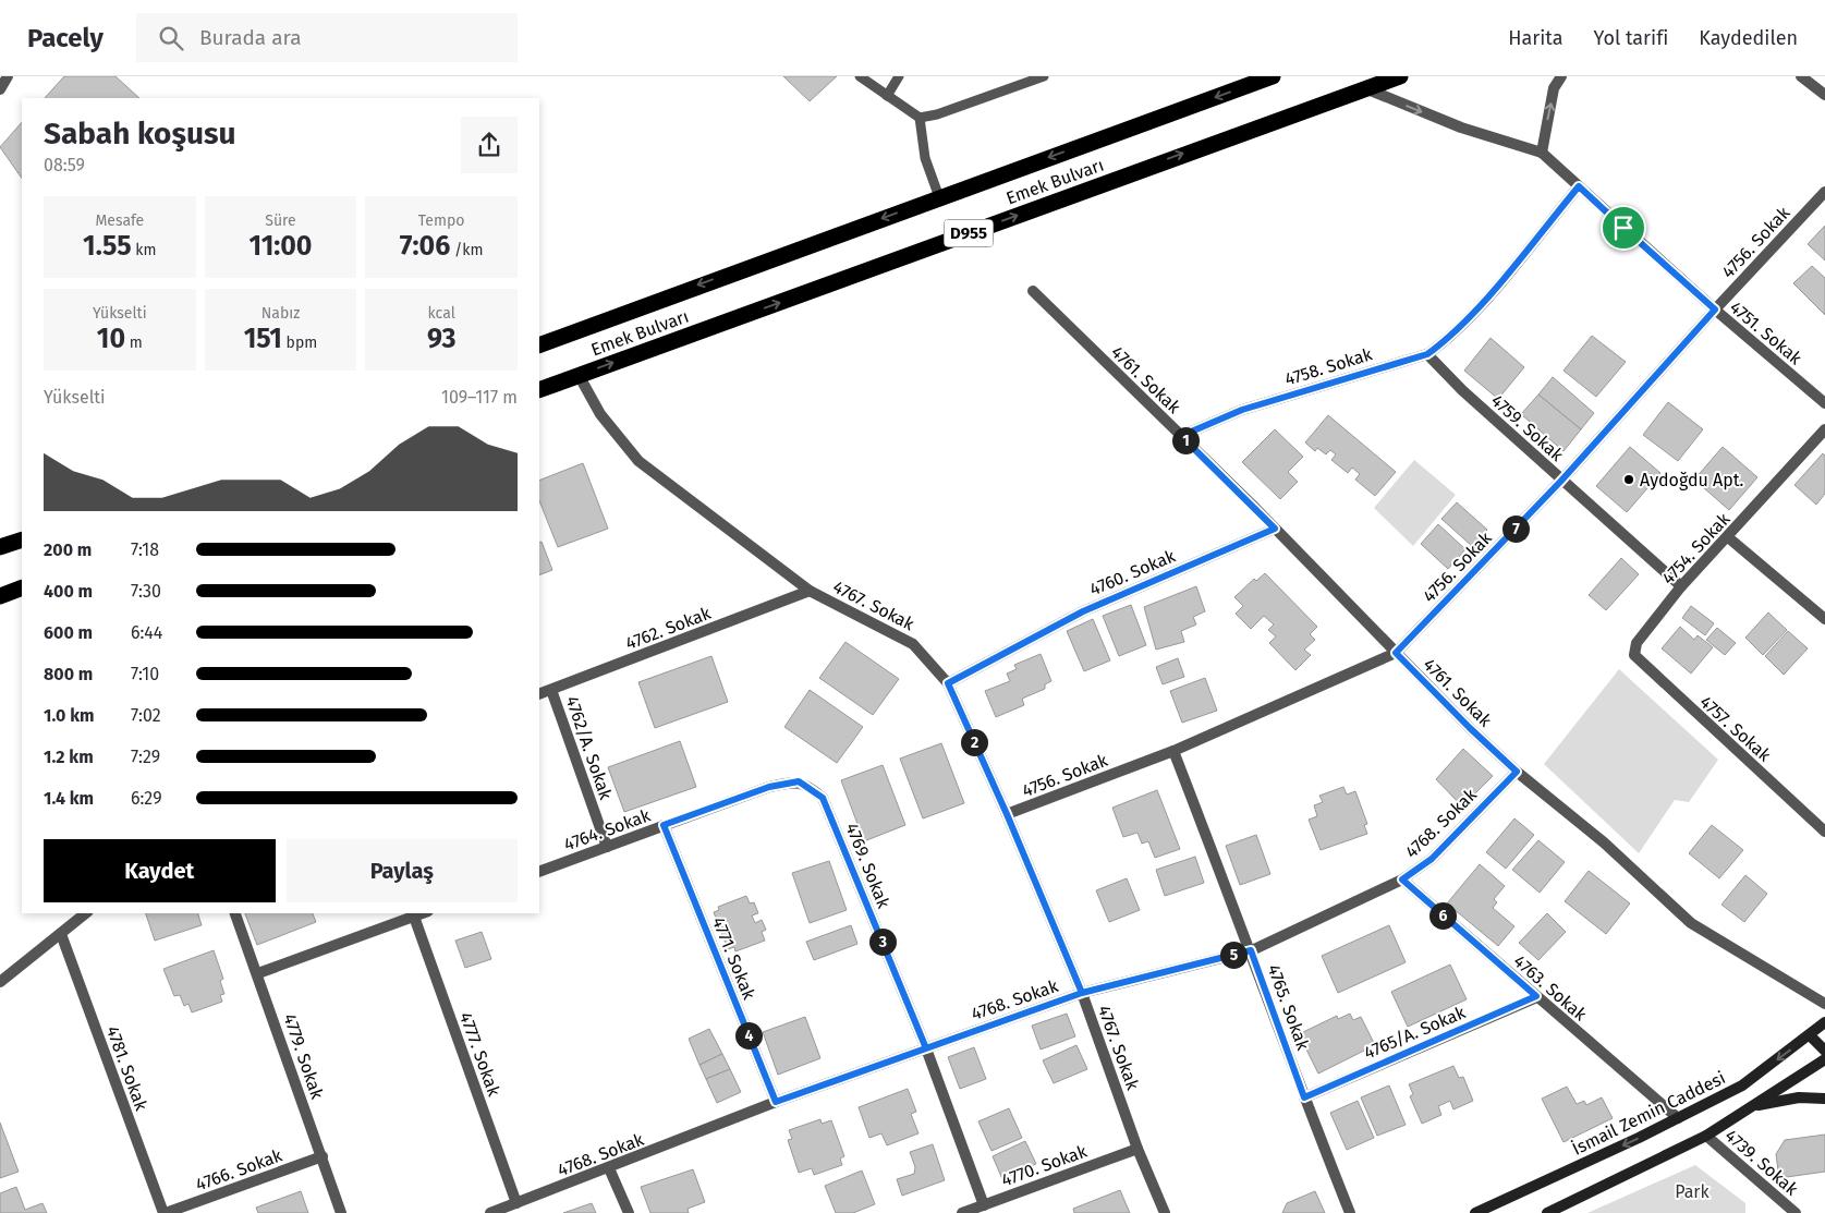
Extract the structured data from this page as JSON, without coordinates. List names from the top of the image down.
{
  "streets": {
    "highway": ["Emek Bulvarı", "D955"],
    "main road": ["İsmail Zemin Caddesi"],
    "street": [
      "4756. Sokak",
      "4751. Sokak",
      "4758. Sokak",
      "4761. Sokak",
      "4759. Sokak",
      "4754. Sokak",
      "4760. Sokak",
      "4767. Sokak",
      "4762. Sokak",
      "4757. Sokak",
      "4762/A. Sokak",
      "4768. Sokak",
      "4764. Sokak",
      "4769. Sokak",
      "4771. Sokak",
      "4763. Sokak",
      "4765. Sokak",
      "4765/A. Sokak",
      "4777. Sokak",
      "4779. Sokak",
      "4781. Sokak",
      "4739. Sokak",
      "4770. Sokak",
      "4766. Sokak"
    ]
  },
  "crossings": [
    ["Emek Bulvarı", "4767. Sokak"],
    ["4756. Sokak", "4751. Sokak"],
    ["4756. Sokak", "4761. Sokak"],
    ["4756. Sokak", "4759. Sokak"],
    ["4756. Sokak", "4767. Sokak"],
    ["4756. Sokak", "4765. Sokak"],
    ["4751. Sokak", "4758. Sokak"],
    ["4758. Sokak", "4761. Sokak"],
    ["4758. Sokak", "4759. Sokak"],
    ["4761. Sokak", "4760. Sokak"],
    ["4761. Sokak", "4768. Sokak"],
    ["4759. Sokak", "4754. Sokak"],
    ["4754. Sokak", "4757. Sokak"],
    ["4760. Sokak", "4767. Sokak"],
    ["4767. Sokak", "4762. Sokak"],
    ["4767. Sokak", "4768. Sokak"],
    ["4767. Sokak", "4770. Sokak"],
    ["4762. Sokak", "4762/A. Sokak"],
    ["4762/A. Sokak", "4764. Sokak"],
    ["4768. Sokak", "4769. Sokak"],
    ["4768. Sokak", "4771. Sokak"],
    ["4768. Sokak", "4763. Sokak"],
    ["4768. Sokak", "4765. Sokak"],
    ["4768. Sokak", "4777. Sokak"],
    ["4764. Sokak", "4769. Sokak"],
    ["4764. Sokak", "4771. Sokak"],
    ["4769. Sokak", "4770. Sokak"],
    ["4763. Sokak", "4765/A. Sokak"],
    ["4763. Sokak", "İsmail Zemin Caddesi"],
    ["4765. Sokak", "4765/A. Sokak"],
    ["4779. Sokak", "4766. Sokak"],
    ["4781. Sokak", "4766. Sokak"]
  ],
  "parks": ["Park"],
  "places": ["Aydoğdu Apt."],
  "page": {
    "header": "Pacely",
    "search": "Burada ara",
    "nav": ["Harita", "Yol tarifi", "Kaydedilen"],
    "heading": ["Sabah koşusu", "08:59"],
    "stats": [
      ["Mesafe", "1.55 km"],
      ["Süre", "11:00"],
      ["Tempo", "7:06 /km"],
      ["Yükselti", "10 m"],
      ["Nabız", "151 bpm"],
      ["kcal", "93"]
    ],
    "chart": ["Yükselti", "109–117 m"],
    "pins": [
      "1",
      "7",
      "2",
      "6",
      "3",
      "5",
      "4"
    ],
    "list": [
      {
        "name": "200 m",
        "note": "7:18"
      },
      {
        "name": "400 m",
        "note": "7:30"
      },
      {
        "name": "600 m",
        "note": "6:44"
      },
      {
        "name": "800 m",
        "note": "7:10"
      },
      {
        "name": "1.0 km",
        "note": "7:02"
      },
      {
        "name": "1.2 km",
        "note": "7:29"
      },
      {
        "name": "1.4 km",
        "note": "6:29"
      }
    ],
    "buttons": ["Kaydet", "Paylaş"]
  }
}
